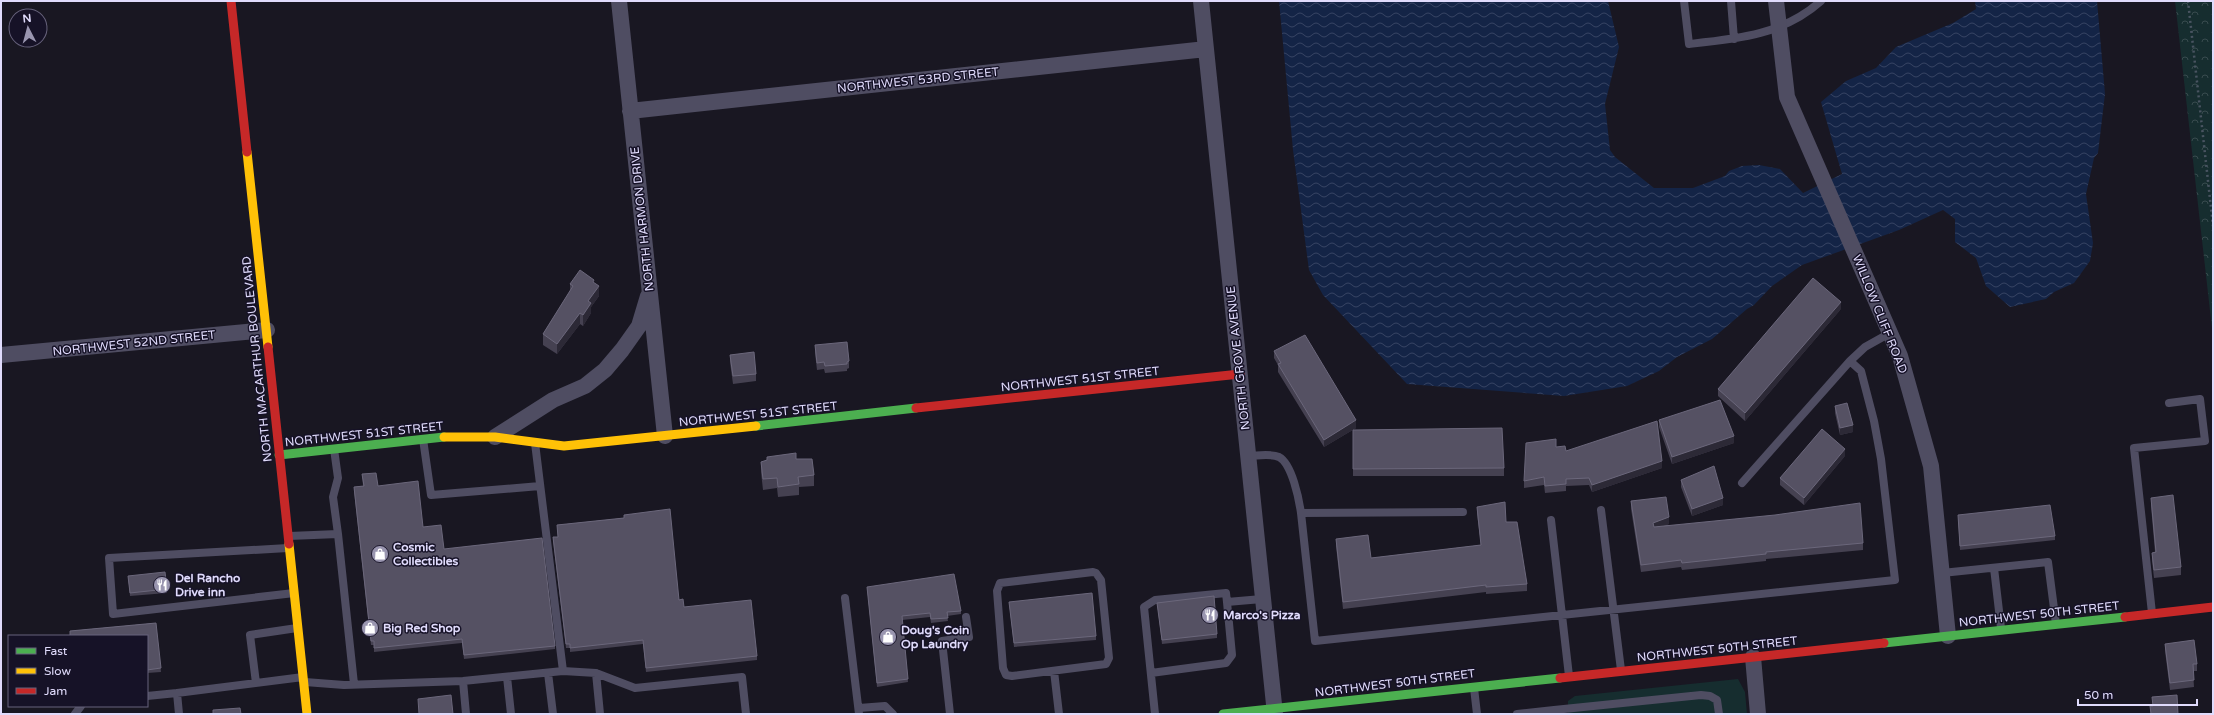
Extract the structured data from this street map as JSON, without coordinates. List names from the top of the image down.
{
  "streets": {
    "main road": ["NORTH MACARTHUR BOULEVARD", "NORTHWEST 51ST STREET", "NORTHWEST 50TH STREET"],
    "street": [
      "NORTHWEST 53RD STREET",
      "NORTH HARMON DRIVE",
      "WILLOW CLIFF ROAD",
      "NORTHWEST 52ND STREET",
      "NORTH GROVE AVENUE"
    ]
  },
  "crossings": [
    ["NORTHWEST 53RD STREET", "NORTH HARMON DRIVE"],
    ["NORTHWEST 53RD STREET", "NORTH GROVE AVENUE"],
    ["NORTH HARMON DRIVE", "NORTHWEST 51ST STREET"],
    ["WILLOW CLIFF ROAD", "NORTHWEST 50TH STREET"],
    ["NORTHWEST 52ND STREET", "NORTH MACARTHUR BOULEVARD"],
    ["NORTH GROVE AVENUE", "NORTHWEST 51ST STREET"],
    ["NORTH GROVE AVENUE", "NORTHWEST 50TH STREET"],
    ["NORTH MACARTHUR BOULEVARD", "NORTHWEST 51ST STREET"]
  ],
  "places": {
    "shop": ["Cosmic Collectibles", "Big Red Shop", "Doug's Coin Op Laundry"],
    "restaurant": ["Del Rancho Drive inn", "Marco's Pizza"]
  },
  "legend": ["Fast", "Slow", "Jam"],
  "scale_bar": "50 m",
  "north": "top"
}
